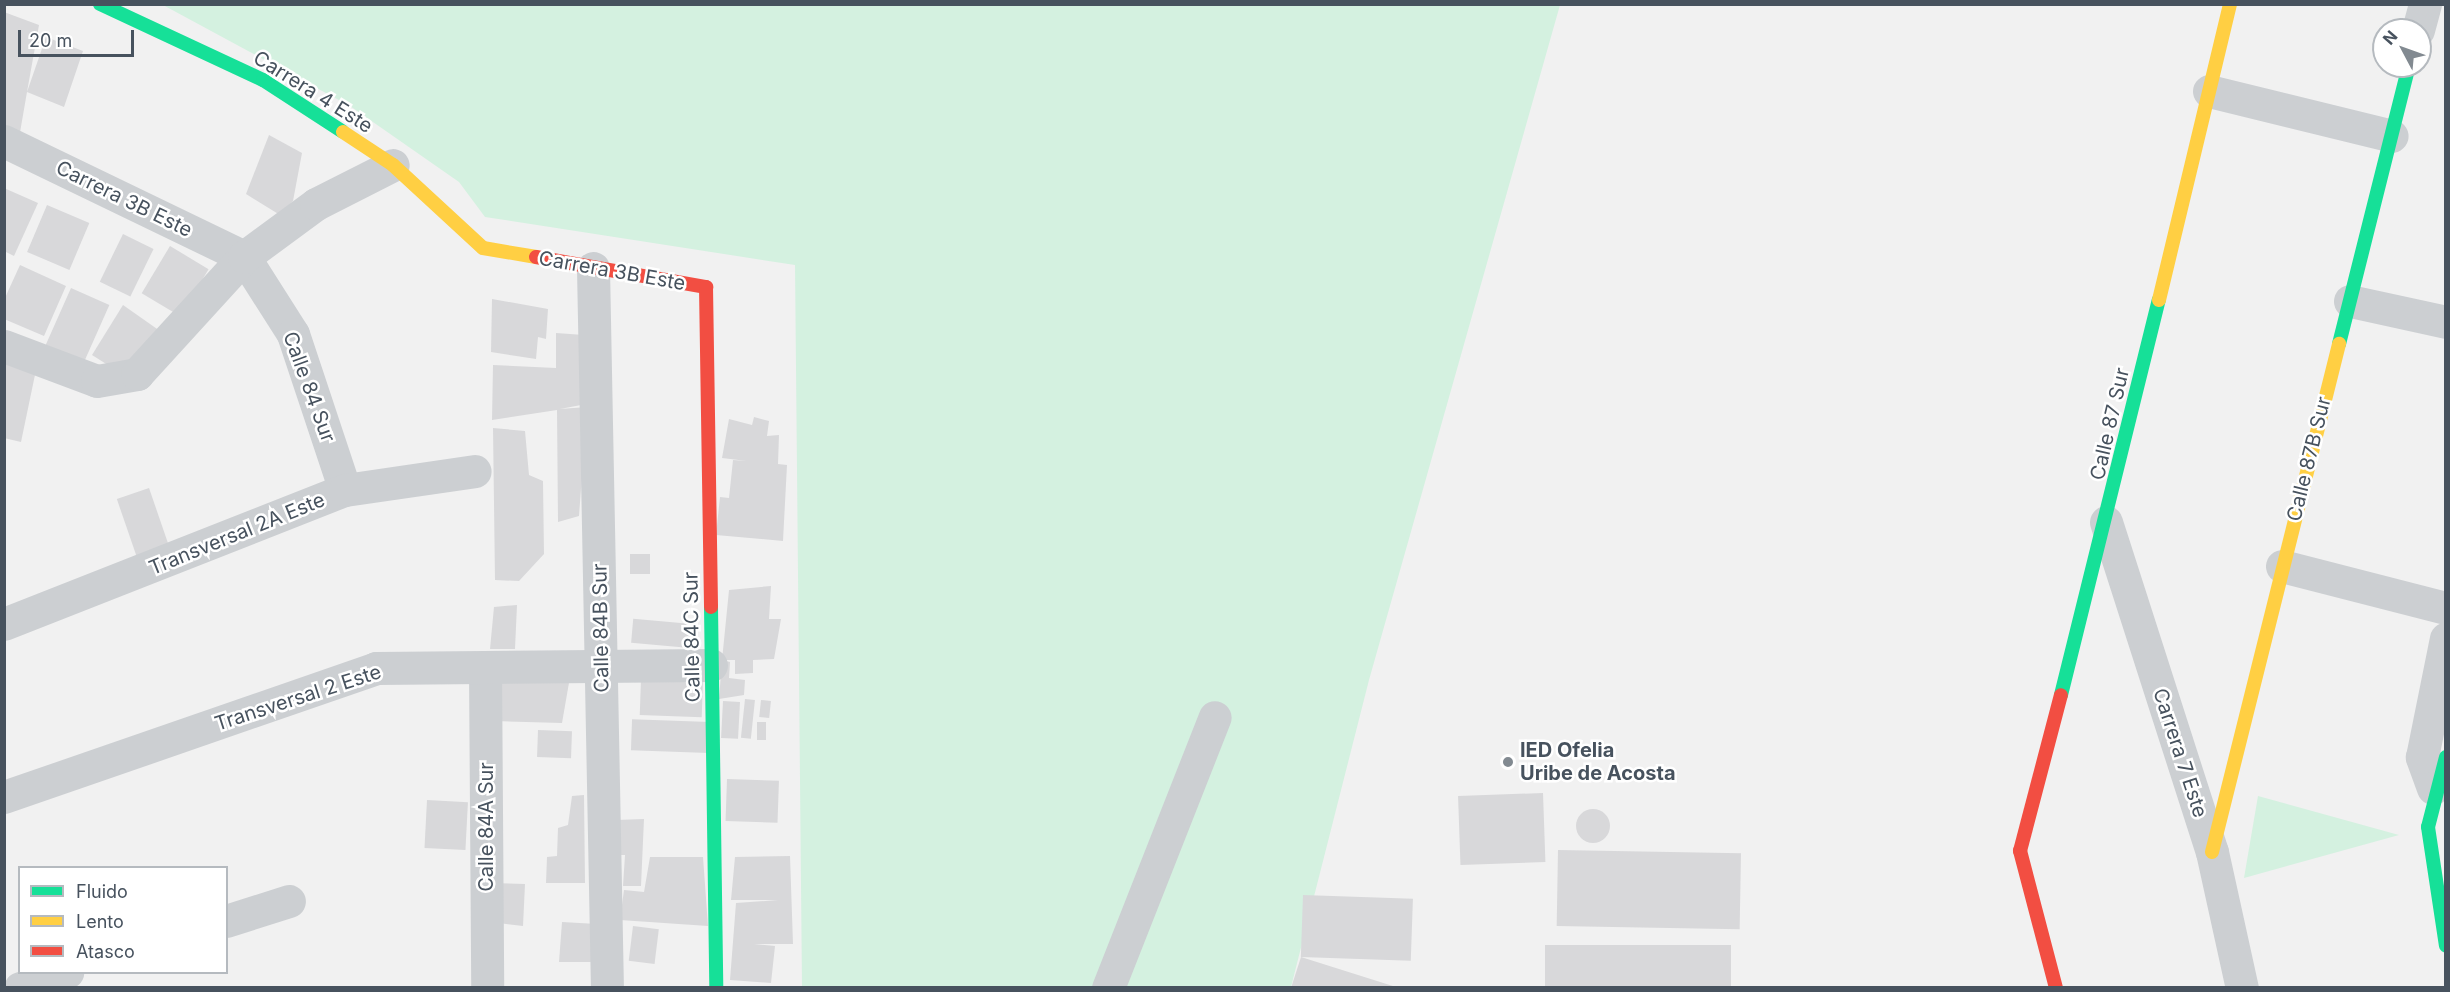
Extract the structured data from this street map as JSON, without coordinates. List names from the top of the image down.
{
  "streets": {
    "street": [
      "Carrera 4 Este",
      "Carrera 3B Este",
      "Calle 84 Sur",
      "Calle 87 Sur",
      "Calle 87B Sur",
      "Transversal 2A Este",
      "Calle 84B Sur",
      "Calle 84C Sur",
      "Transversal 2 Este",
      "Carrera 7 Este",
      "Calle 84A Sur"
    ]
  },
  "crossings": [
    ["Carrera 4 Este", "Carrera 3B Este"],
    ["Carrera 3B Este", "Calle 84 Sur"],
    ["Carrera 3B Este", "Calle 84B Sur"],
    ["Carrera 3B Este", "Calle 84C Sur"],
    ["Calle 84 Sur", "Transversal 2A Este"],
    ["Calle 87 Sur", "Carrera 7 Este"],
    ["Calle 87B Sur", "Carrera 7 Este"],
    ["Calle 84B Sur", "Transversal 2 Este"],
    ["Calle 84C Sur", "Transversal 2 Este"],
    ["Transversal 2 Este", "Calle 84A Sur"]
  ],
  "places": ["IED Ofelia Uribe de Acosta"],
  "legend": ["Fluido", "Lento", "Atasco"],
  "scale_bar": "20 m",
  "north": "top left"
}
